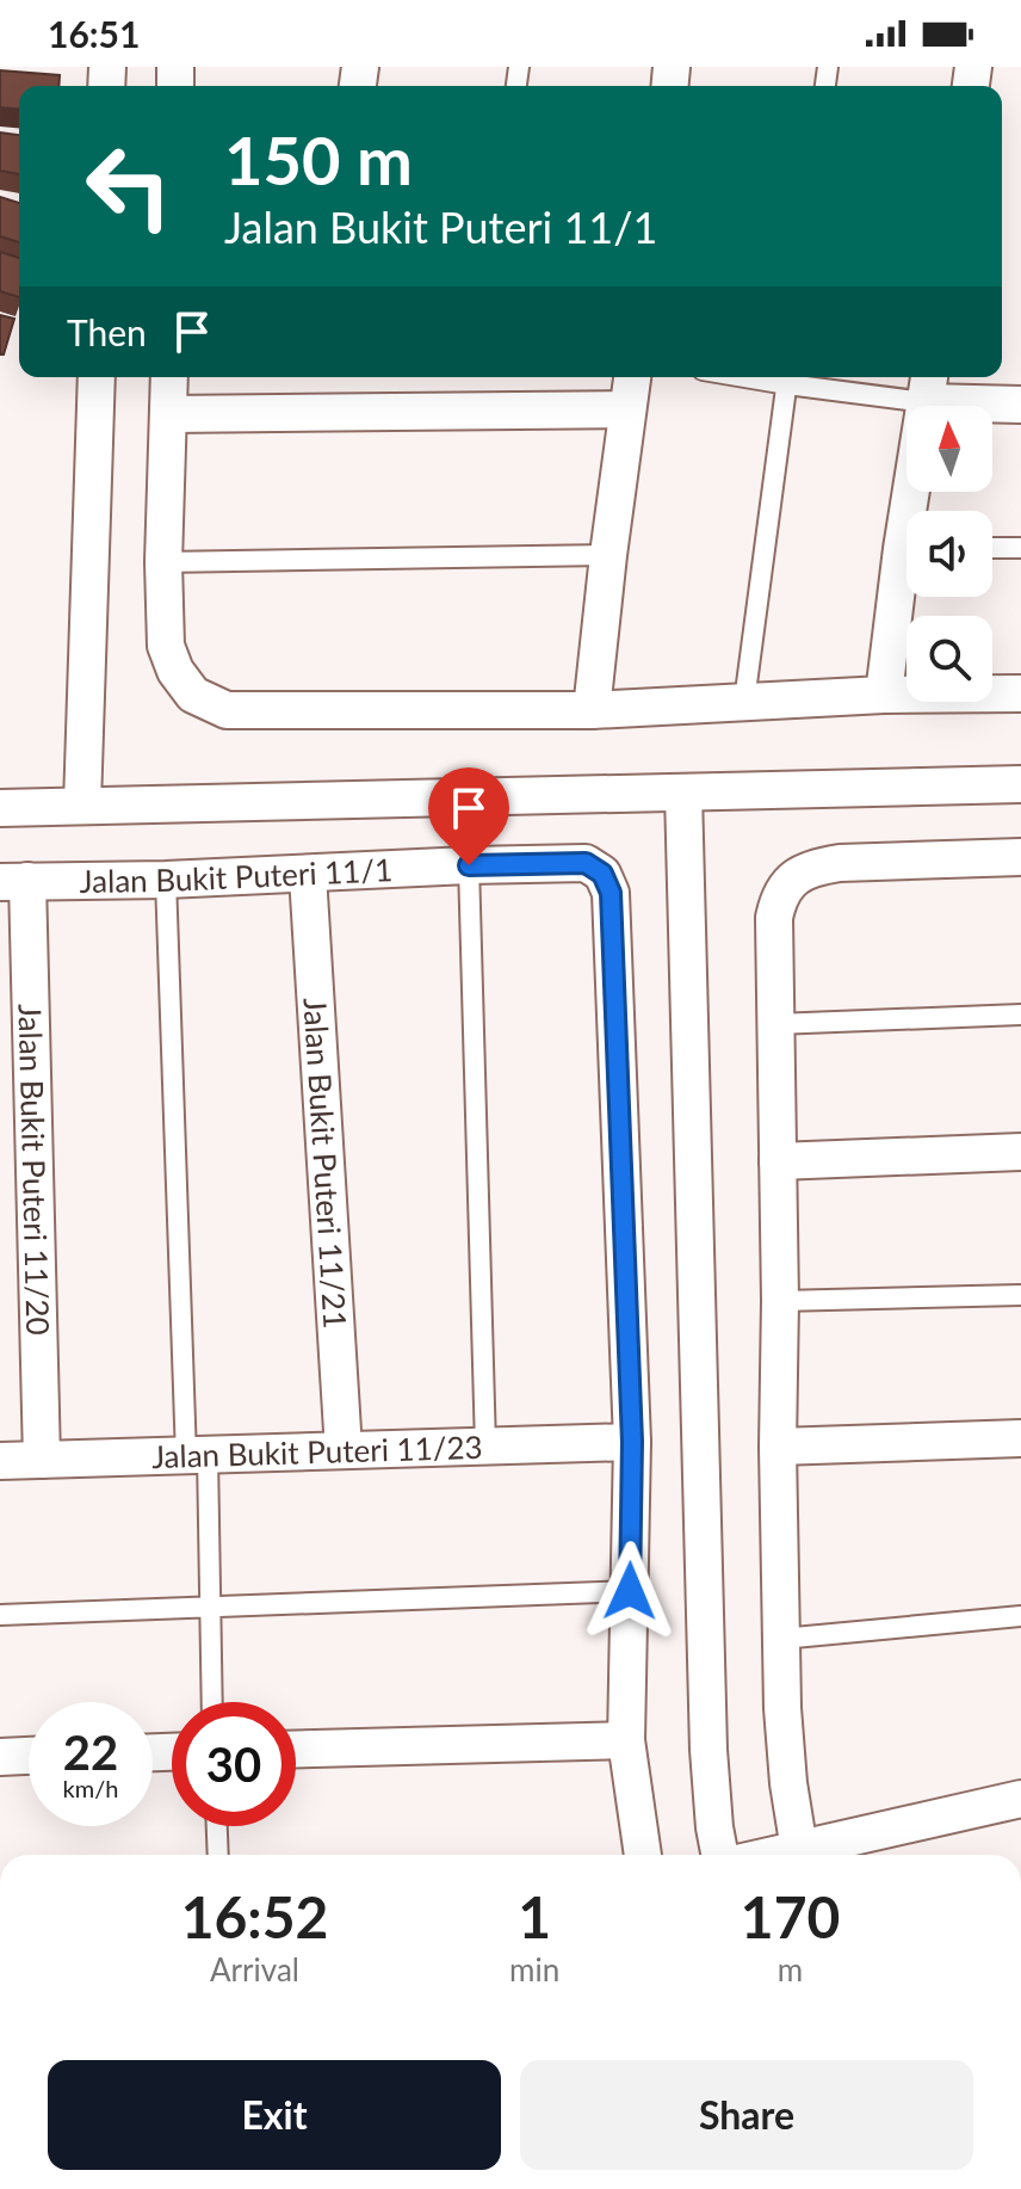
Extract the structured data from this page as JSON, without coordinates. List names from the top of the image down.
{
  "streets": {
    "street": [
      "Jalan Bukit Puteri 11/1",
      "Jalan Bukit Puteri 11/21",
      "Jalan Bukit Puteri 11/20",
      "Jalan Bukit Puteri 11/23"
    ]
  },
  "crossings": [
    ["Jalan Bukit Puteri 11/1", "Jalan Bukit Puteri 11/21"],
    ["Jalan Bukit Puteri 11/1", "Jalan Bukit Puteri 11/20"],
    ["Jalan Bukit Puteri 11/1", "Jalan Bukit Puteri 11/23"],
    ["Jalan Bukit Puteri 11/21", "Jalan Bukit Puteri 11/23"],
    ["Jalan Bukit Puteri 11/20", "Jalan Bukit Puteri 11/23"]
  ],
  "north": "top",
  "page": {
    "status": "16:51",
    "turn": ["150 m", "Jalan Bukit Puteri 11/1"],
    "then": "Then",
    "speed": "22 km/h",
    "limit": "30",
    "eta": [
      "16:52",
      "Arrival",
      "1",
      "min",
      "170",
      "m"
    ],
    "buttons": ["Exit", "Share"]
  }
}
